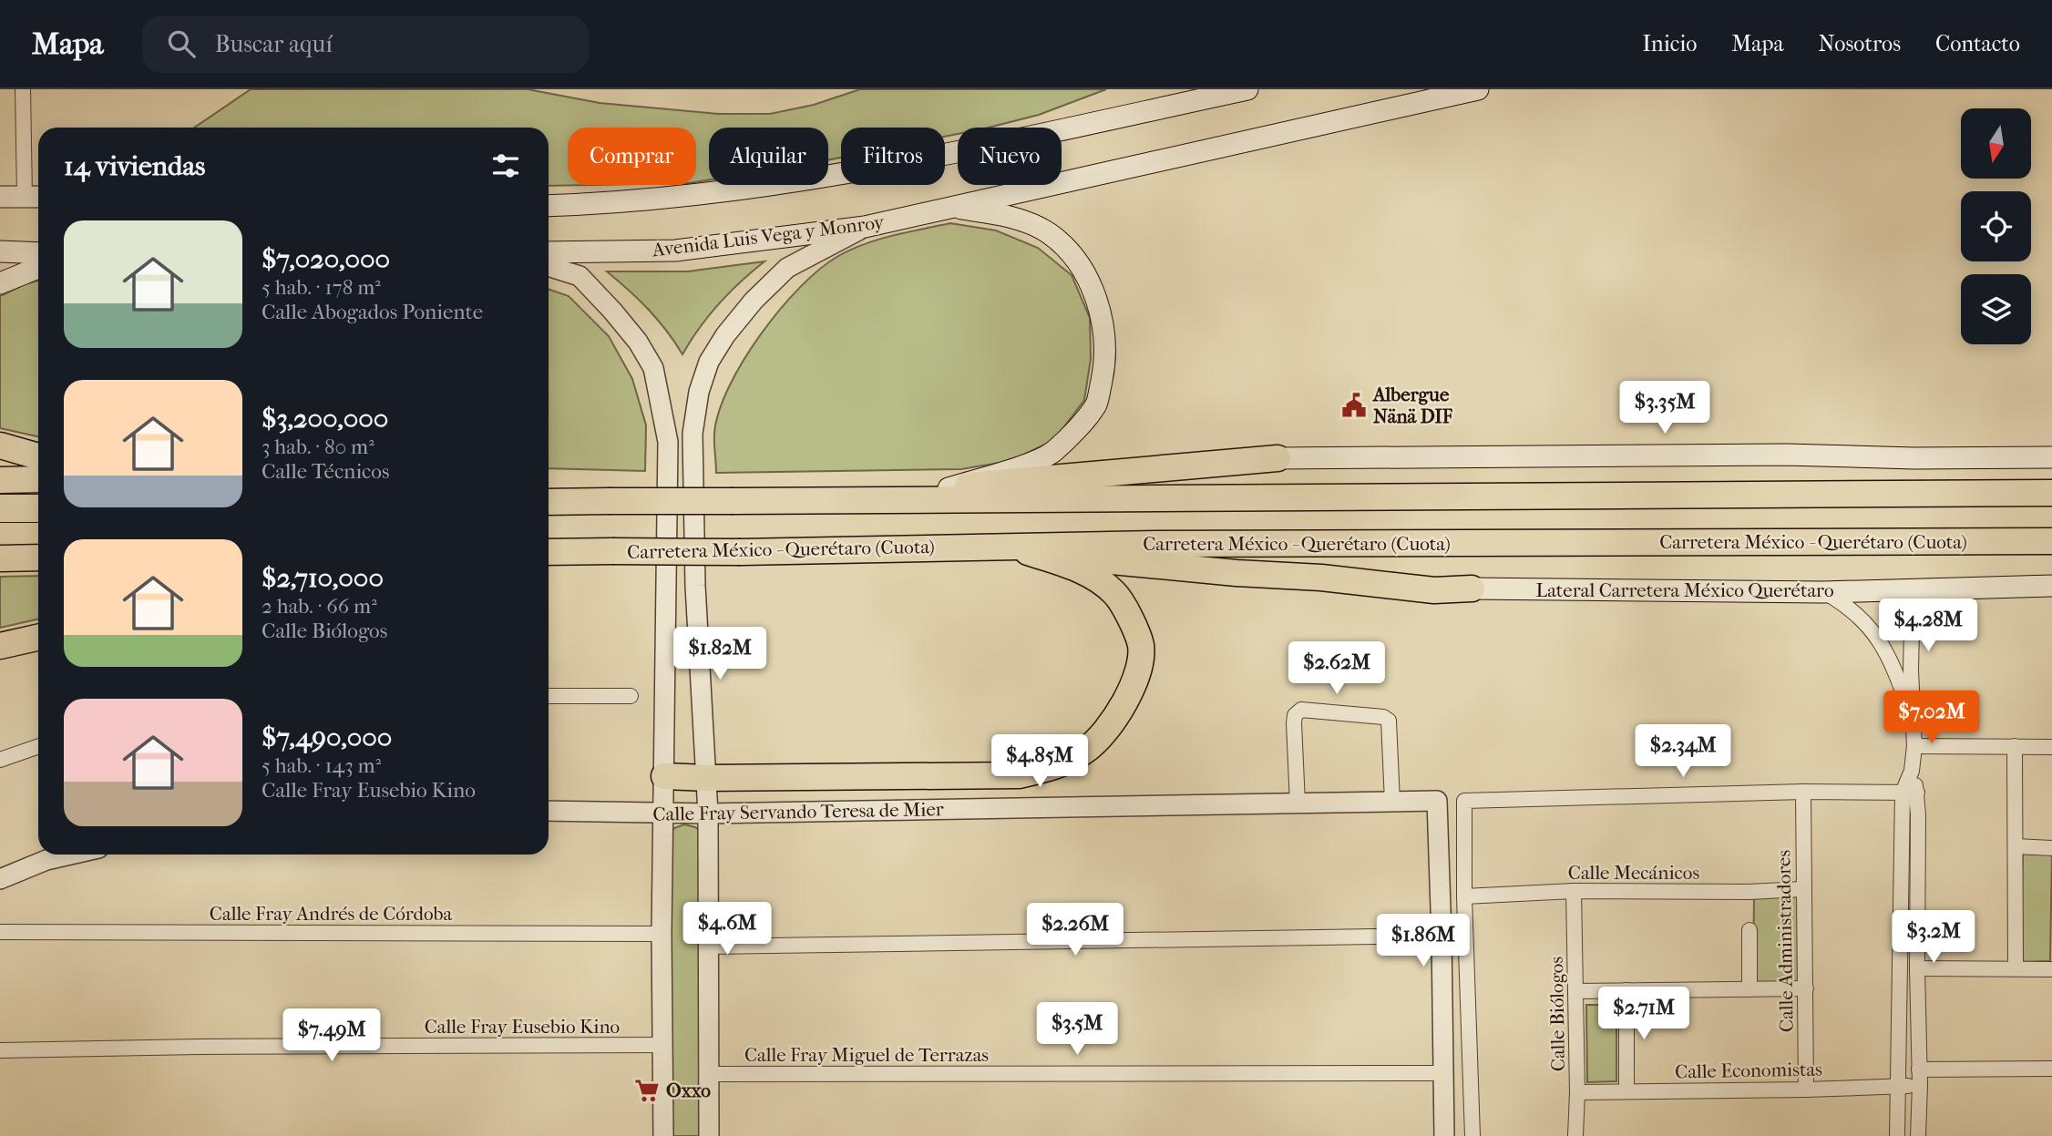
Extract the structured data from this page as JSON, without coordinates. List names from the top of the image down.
{
  "streets": {
    "highway": ["Carretera México - Querétaro (Cuota)"],
    "main road": ["Avenida Luis Vega y Monroy", "Lateral Carretera México Querétaro"],
    "street": [
      "Calle Fray Servando Teresa de Mier",
      "Calle Mecánicos",
      "Calle Fray Andrés de Córdoba",
      "Calle Administradores",
      "Calle Biólogos",
      "Calle Fray Eusebio Kino",
      "Calle Fray Miguel de Terrazas",
      "Calle Economistas"
    ]
  },
  "crossings": [
    ["Calle Mecánicos", "Calle Administradores"],
    ["Calle Mecánicos", "Calle Biólogos"],
    ["Calle Administradores", "Calle Economistas"],
    ["Calle Biólogos", "Calle Economistas"]
  ],
  "places": {
    "public building": ["Albergue Nänä DIF"],
    "supermarket": ["Oxxo"]
  },
  "north": "bottom",
  "page": {
    "header": "Mapa",
    "search": "Buscar aquí",
    "nav": [
      "Inicio",
      "Mapa",
      "Nosotros",
      "Contacto"
    ],
    "chip": [
      "Comprar",
      "Alquilar",
      "Filtros",
      "Nuevo"
    ],
    "heading": "14 viviendas",
    "list": [
      {
        "name": "$7,020,000",
        "note": "5 hab. · 178 m² · Calle Abogados Poniente"
      },
      {
        "name": "$3,200,000",
        "note": "3 hab. · 80 m² · Calle Técnicos"
      },
      {
        "name": "$2,710,000",
        "note": "2 hab. · 66 m² · Calle Biólogos"
      },
      {
        "name": "$7,490,000",
        "note": "5 hab. · 143 m² · Calle Fray Eusebio Kino"
      }
    ],
    "price": [
      "$3.35M",
      "$4.28M",
      "$1.82M",
      "$2.62M",
      "$7.02M",
      "$2.34M",
      "$4.85M",
      "$4.6M",
      "$2.26M",
      "$3.2M",
      "$1.86M",
      "$2.71M",
      "$3.5M",
      "$7.49M"
    ]
  }
}
